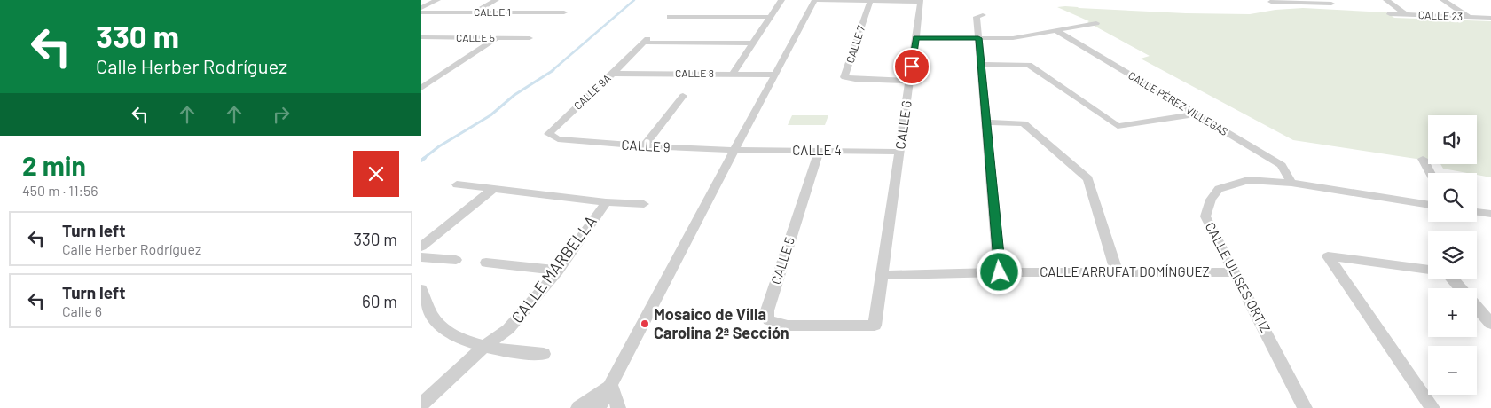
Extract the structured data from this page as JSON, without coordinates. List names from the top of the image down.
{
  "streets": {
    "street": [
      "CALLE 1",
      "CALLE 23",
      "CALLE 5",
      "CALLE 7",
      "CALLE 8",
      "CALLE 9A",
      "CALLE PÉREZ VILLEGAS",
      "CALLE 6",
      "CALLE 9",
      "CALLE 4",
      "CALLE MARBELLA",
      "CALLE ARRUFAT DOMÍNGUEZ",
      "CALLE ULISES ORTIZ"
    ]
  },
  "crossings": [
    ["CALLE 5", "CALLE 6"],
    ["CALLE 5", "CALLE 4"],
    ["CALLE 7", "CALLE 6"],
    ["CALLE 8", "CALLE 9A"],
    ["CALLE 9A", "CALLE 9"],
    ["CALLE PÉREZ VILLEGAS", "CALLE ULISES ORTIZ"],
    ["CALLE 6", "CALLE 4"],
    ["CALLE 6", "CALLE ARRUFAT DOMÍNGUEZ"],
    ["CALLE 9", "CALLE 4"],
    ["CALLE ARRUFAT DOMÍNGUEZ", "CALLE ULISES ORTIZ"]
  ],
  "places": ["Mosaico de Villa Carolina 2ª Sección"],
  "page": {
    "turn": ["330 m", "Calle Herber Rodríguez"],
    "map_buttons": ["+", "−"],
    "heading": ["2 min", "450 m · 11:56"],
    "list": [
      {
        "name": "Turn left",
        "note": "Calle Herber Rodríguez",
        "value": "330 m"
      },
      {
        "name": "Turn left",
        "note": "Calle 6",
        "value": "60 m"
      }
    ]
  }
}
